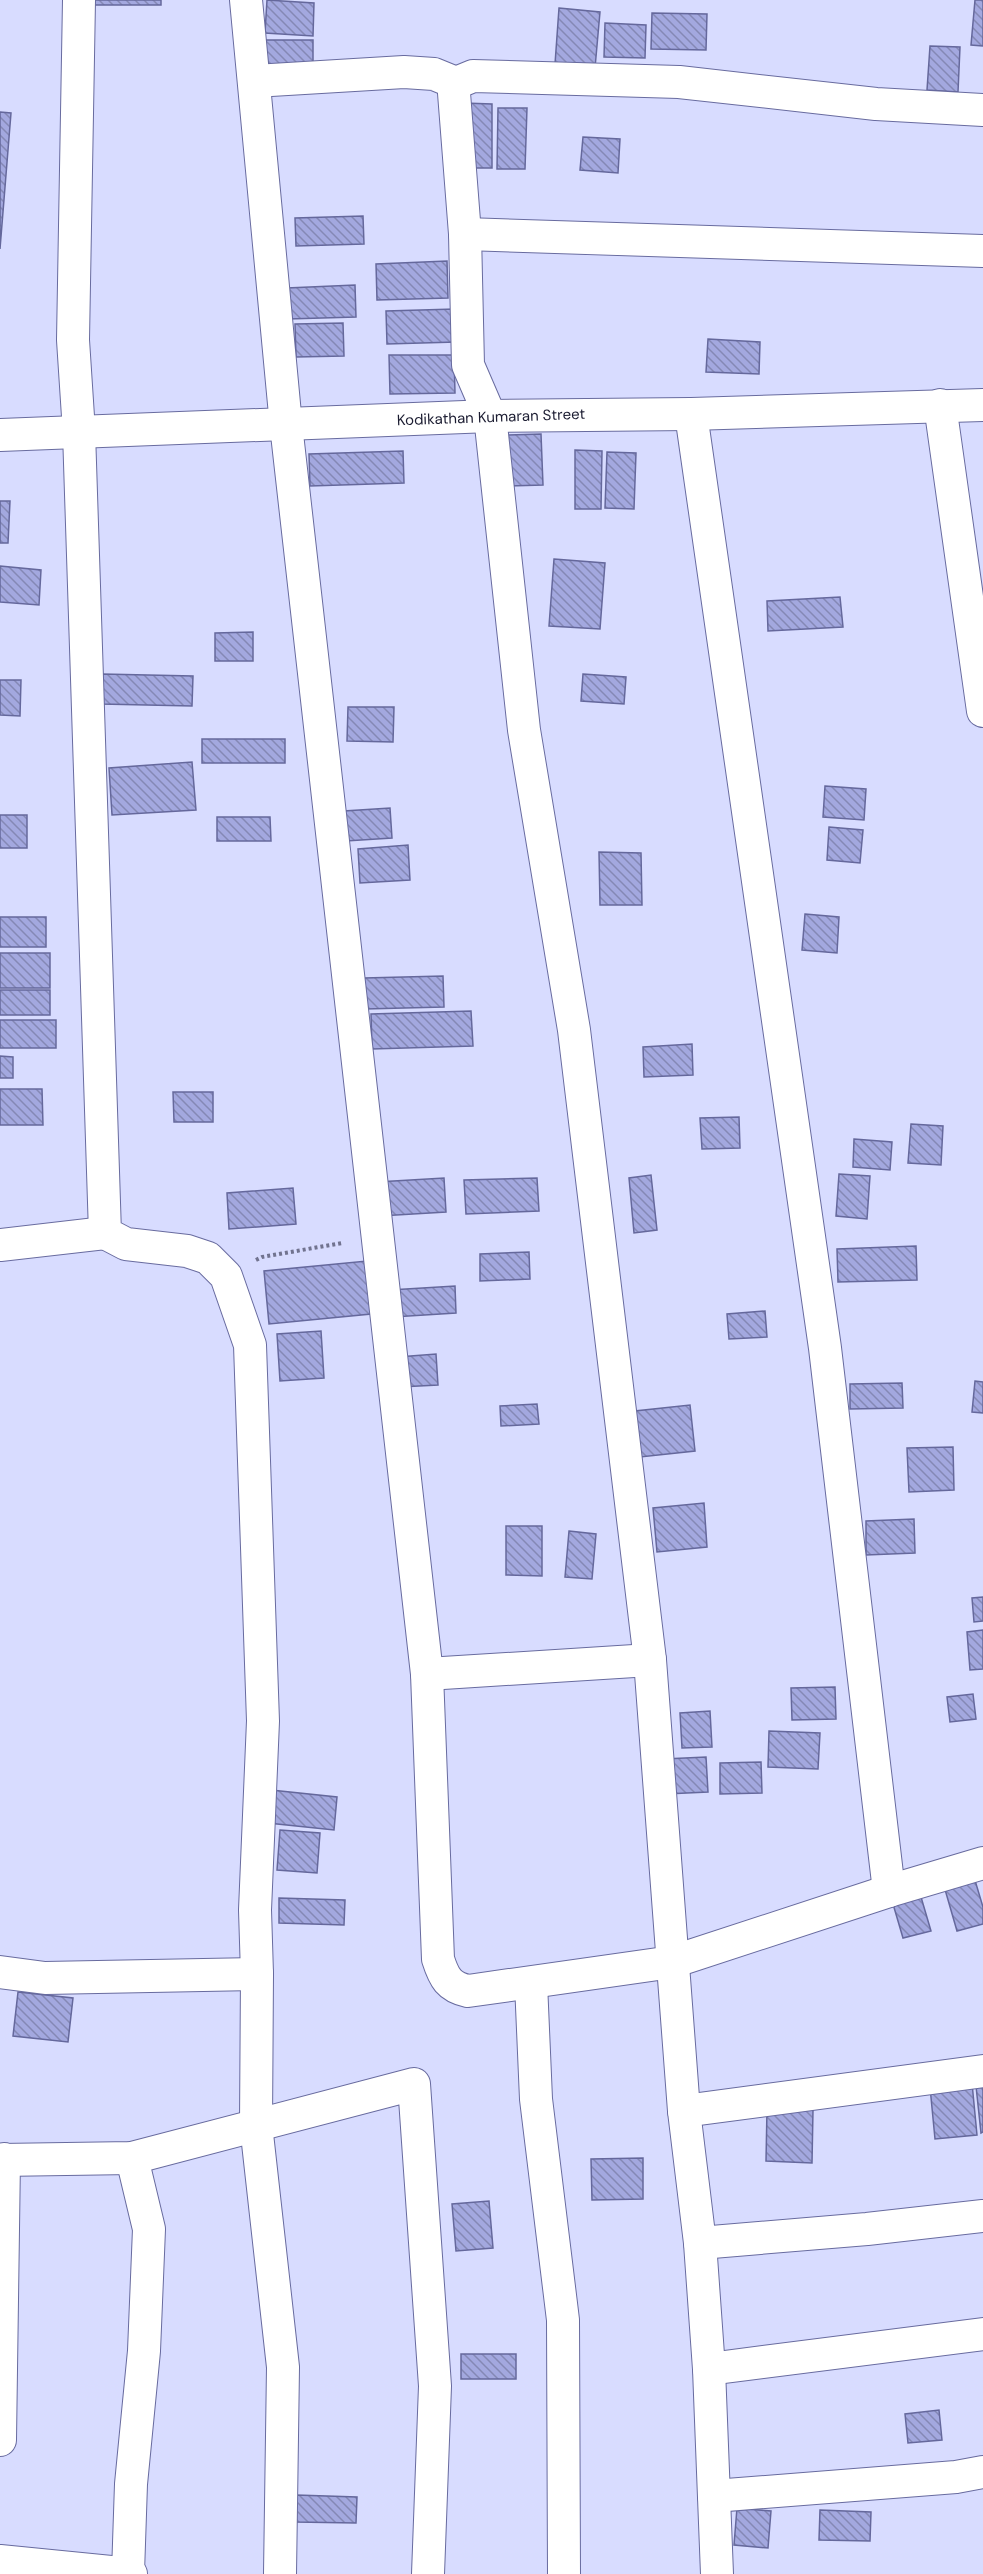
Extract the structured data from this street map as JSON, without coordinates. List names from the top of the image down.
{
  "streets": {
    "street": ["Kodikathan Kumaran Street"]
  }
}
